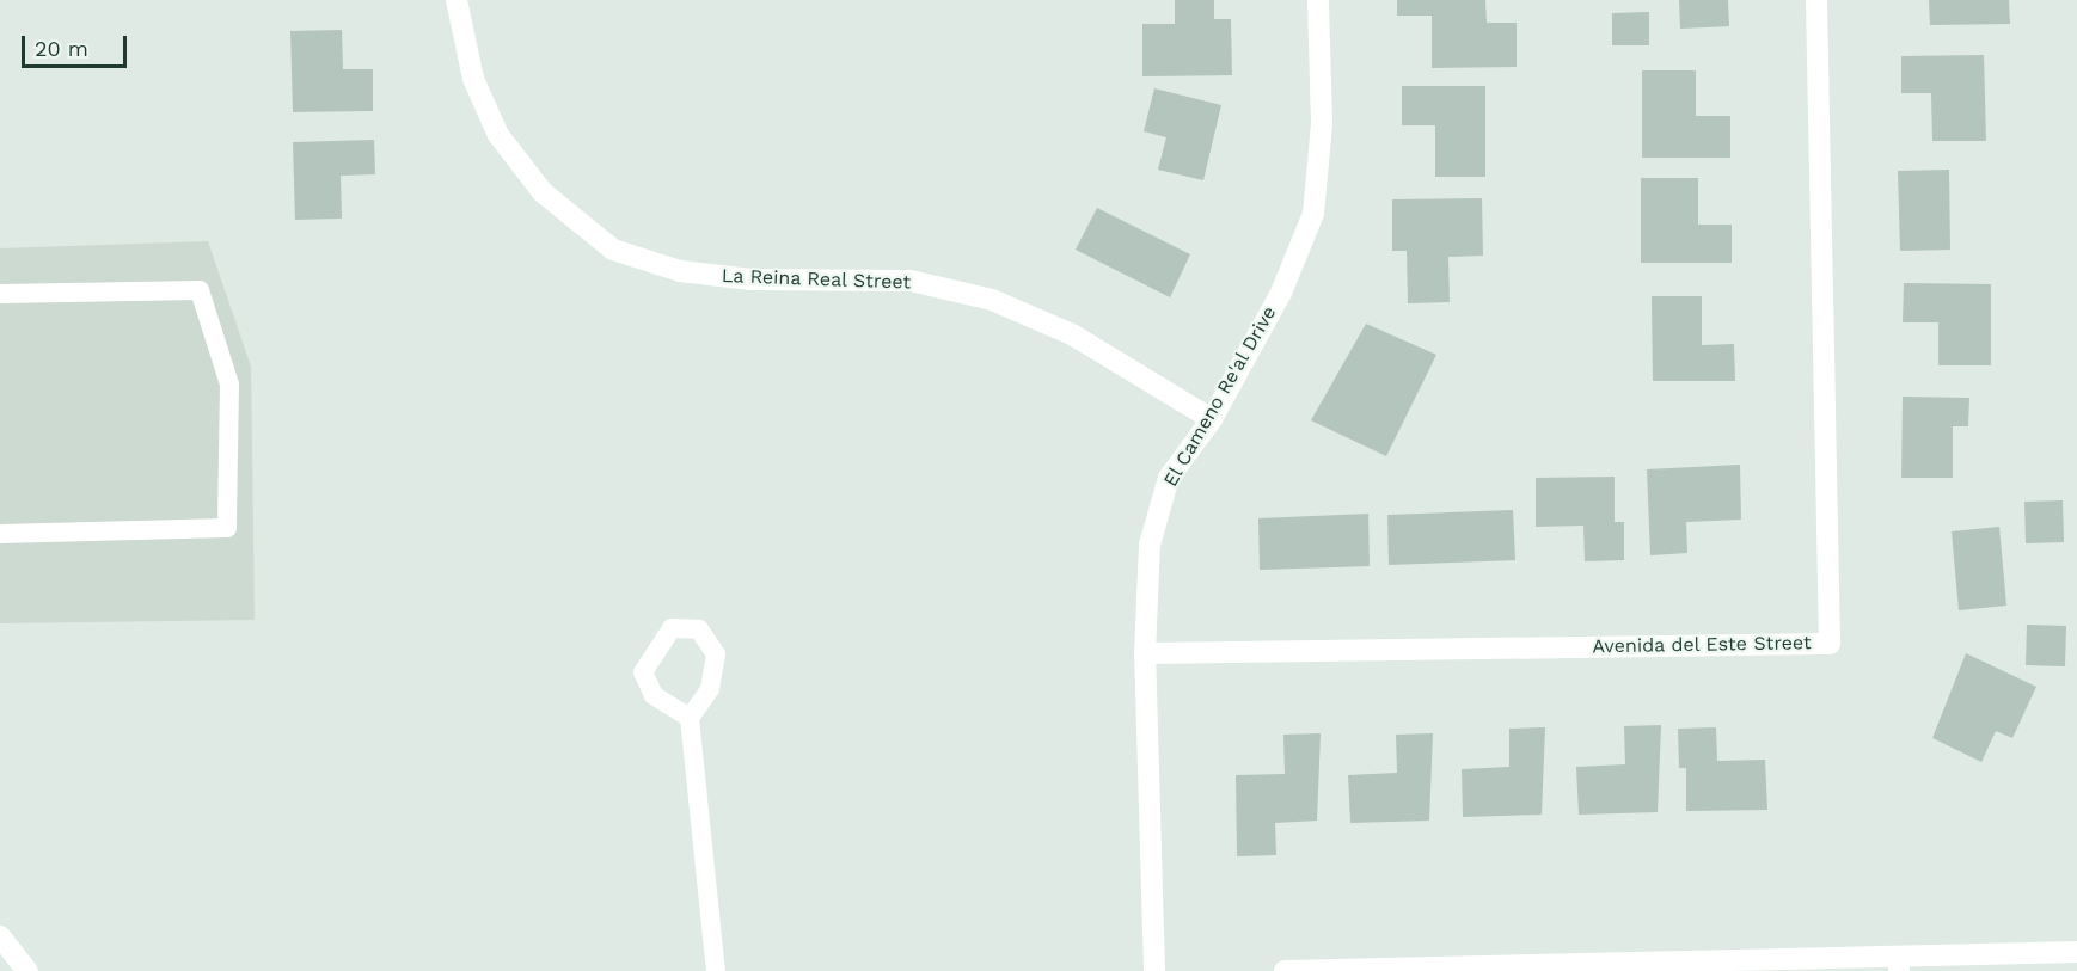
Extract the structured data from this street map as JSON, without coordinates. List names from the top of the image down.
{
  "streets": {
    "street": ["La Reina Real Street", "El Cameno Re'al Drive", "Avenida del Este Street"]
  },
  "crossings": [
    ["La Reina Real Street", "El Cameno Re'al Drive"],
    ["El Cameno Re'al Drive", "Avenida del Este Street"]
  ],
  "scale_bar": "20 m"
}
